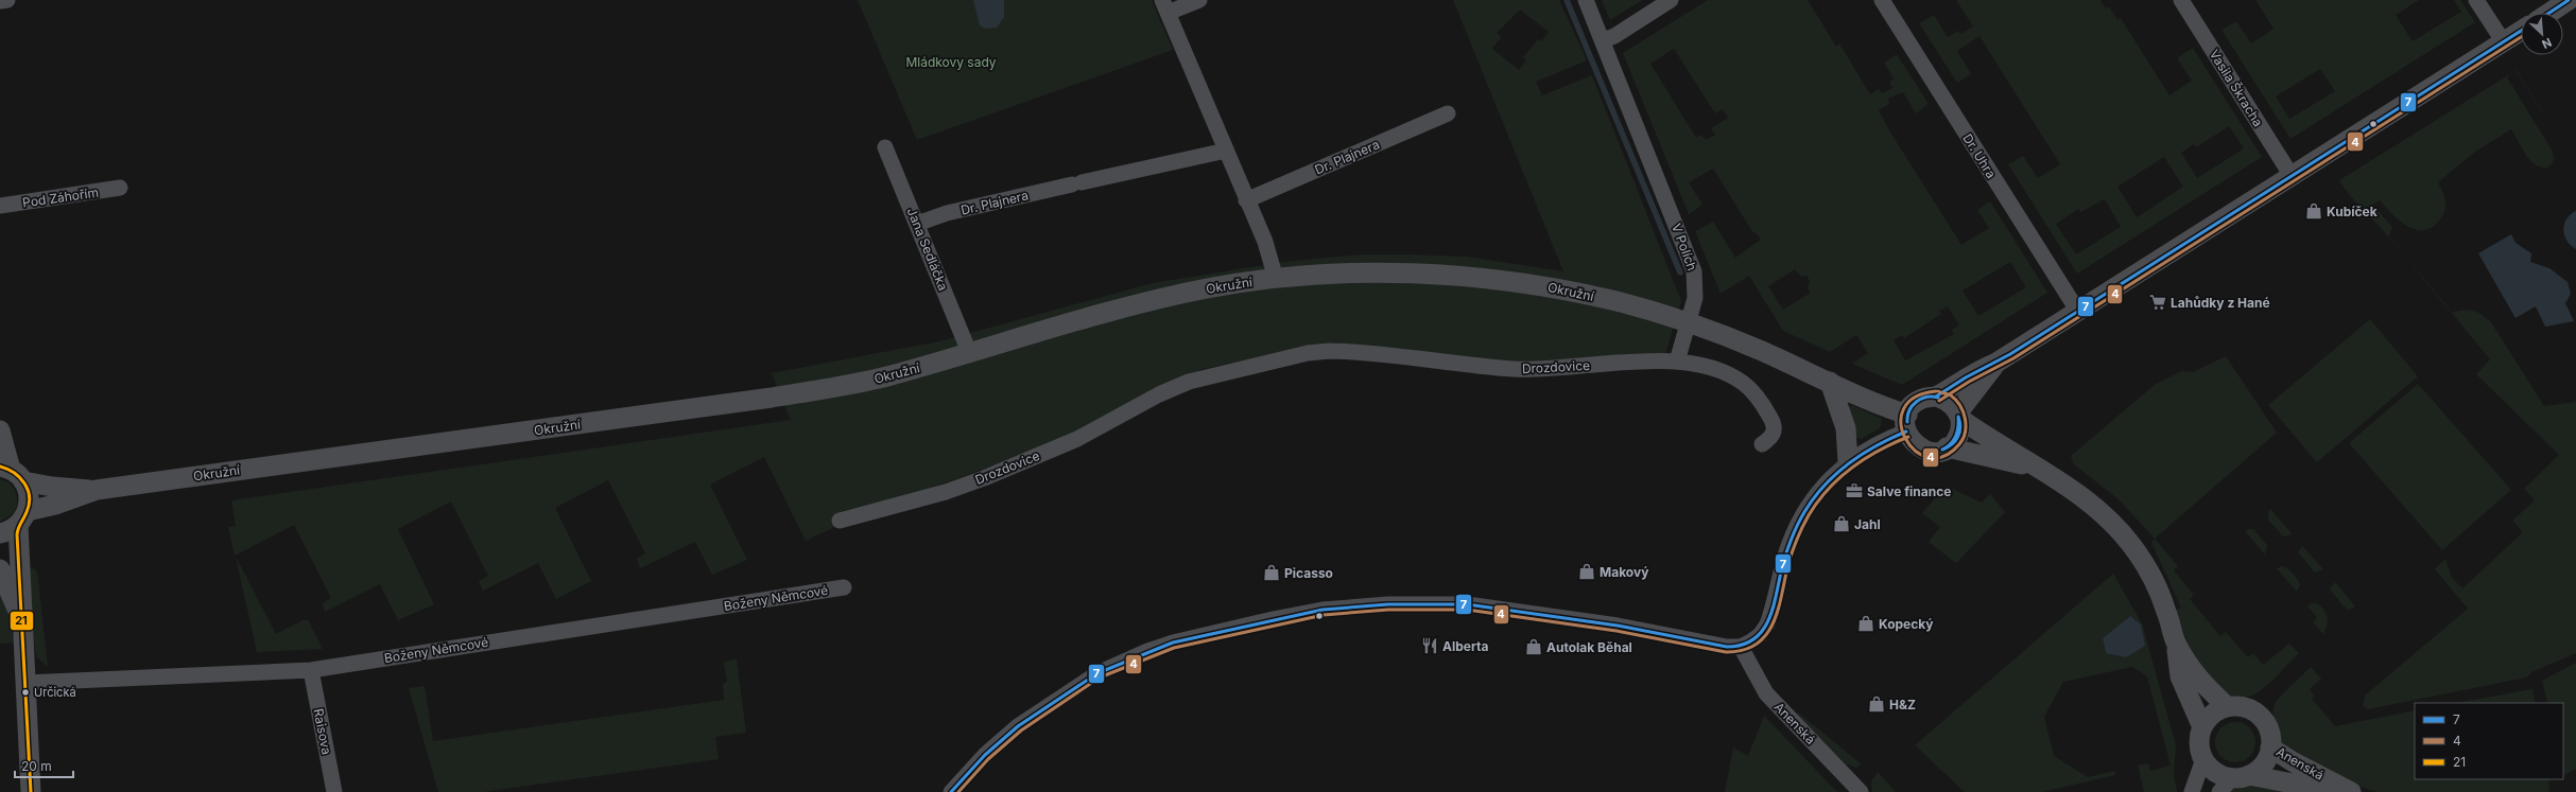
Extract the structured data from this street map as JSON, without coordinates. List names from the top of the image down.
{
  "streets": {
    "street": [
      "Vasila Škracha",
      "Dr. Uhra",
      "Dr. Plajnera",
      "Pod Záhořím",
      "V Polích",
      "Jana Sedláčka",
      "Okružní",
      "Drozdovice",
      "Boženy Němcové",
      "Anenská",
      "Raisova"
    ]
  },
  "crossings": [
    ["Dr. Plajnera", "Jana Sedláčka"],
    ["V Polích", "Okružní"],
    ["V Polích", "Drozdovice"],
    ["Jana Sedláčka", "Okružní"],
    ["Boženy Němcové", "Raisova"]
  ],
  "parks": ["Mládkovy sady"],
  "places": {
    "shop": [
      "Kubíček",
      "Jahl",
      "Makový",
      "Picasso",
      "Kopecký",
      "Autolak Běhal",
      "H&Z"
    ],
    "supermarket": ["Lahůdky z Hané"],
    "office": ["Salve finance"],
    "restaurant": ["Alberta"],
    "other": ["Určická"]
  },
  "lines": ["transit line 7", "transit line 4", "transit line 21"],
  "legend": ["7", "4", "21"],
  "scale_bar": "20 m",
  "north": "bottom right"
}
